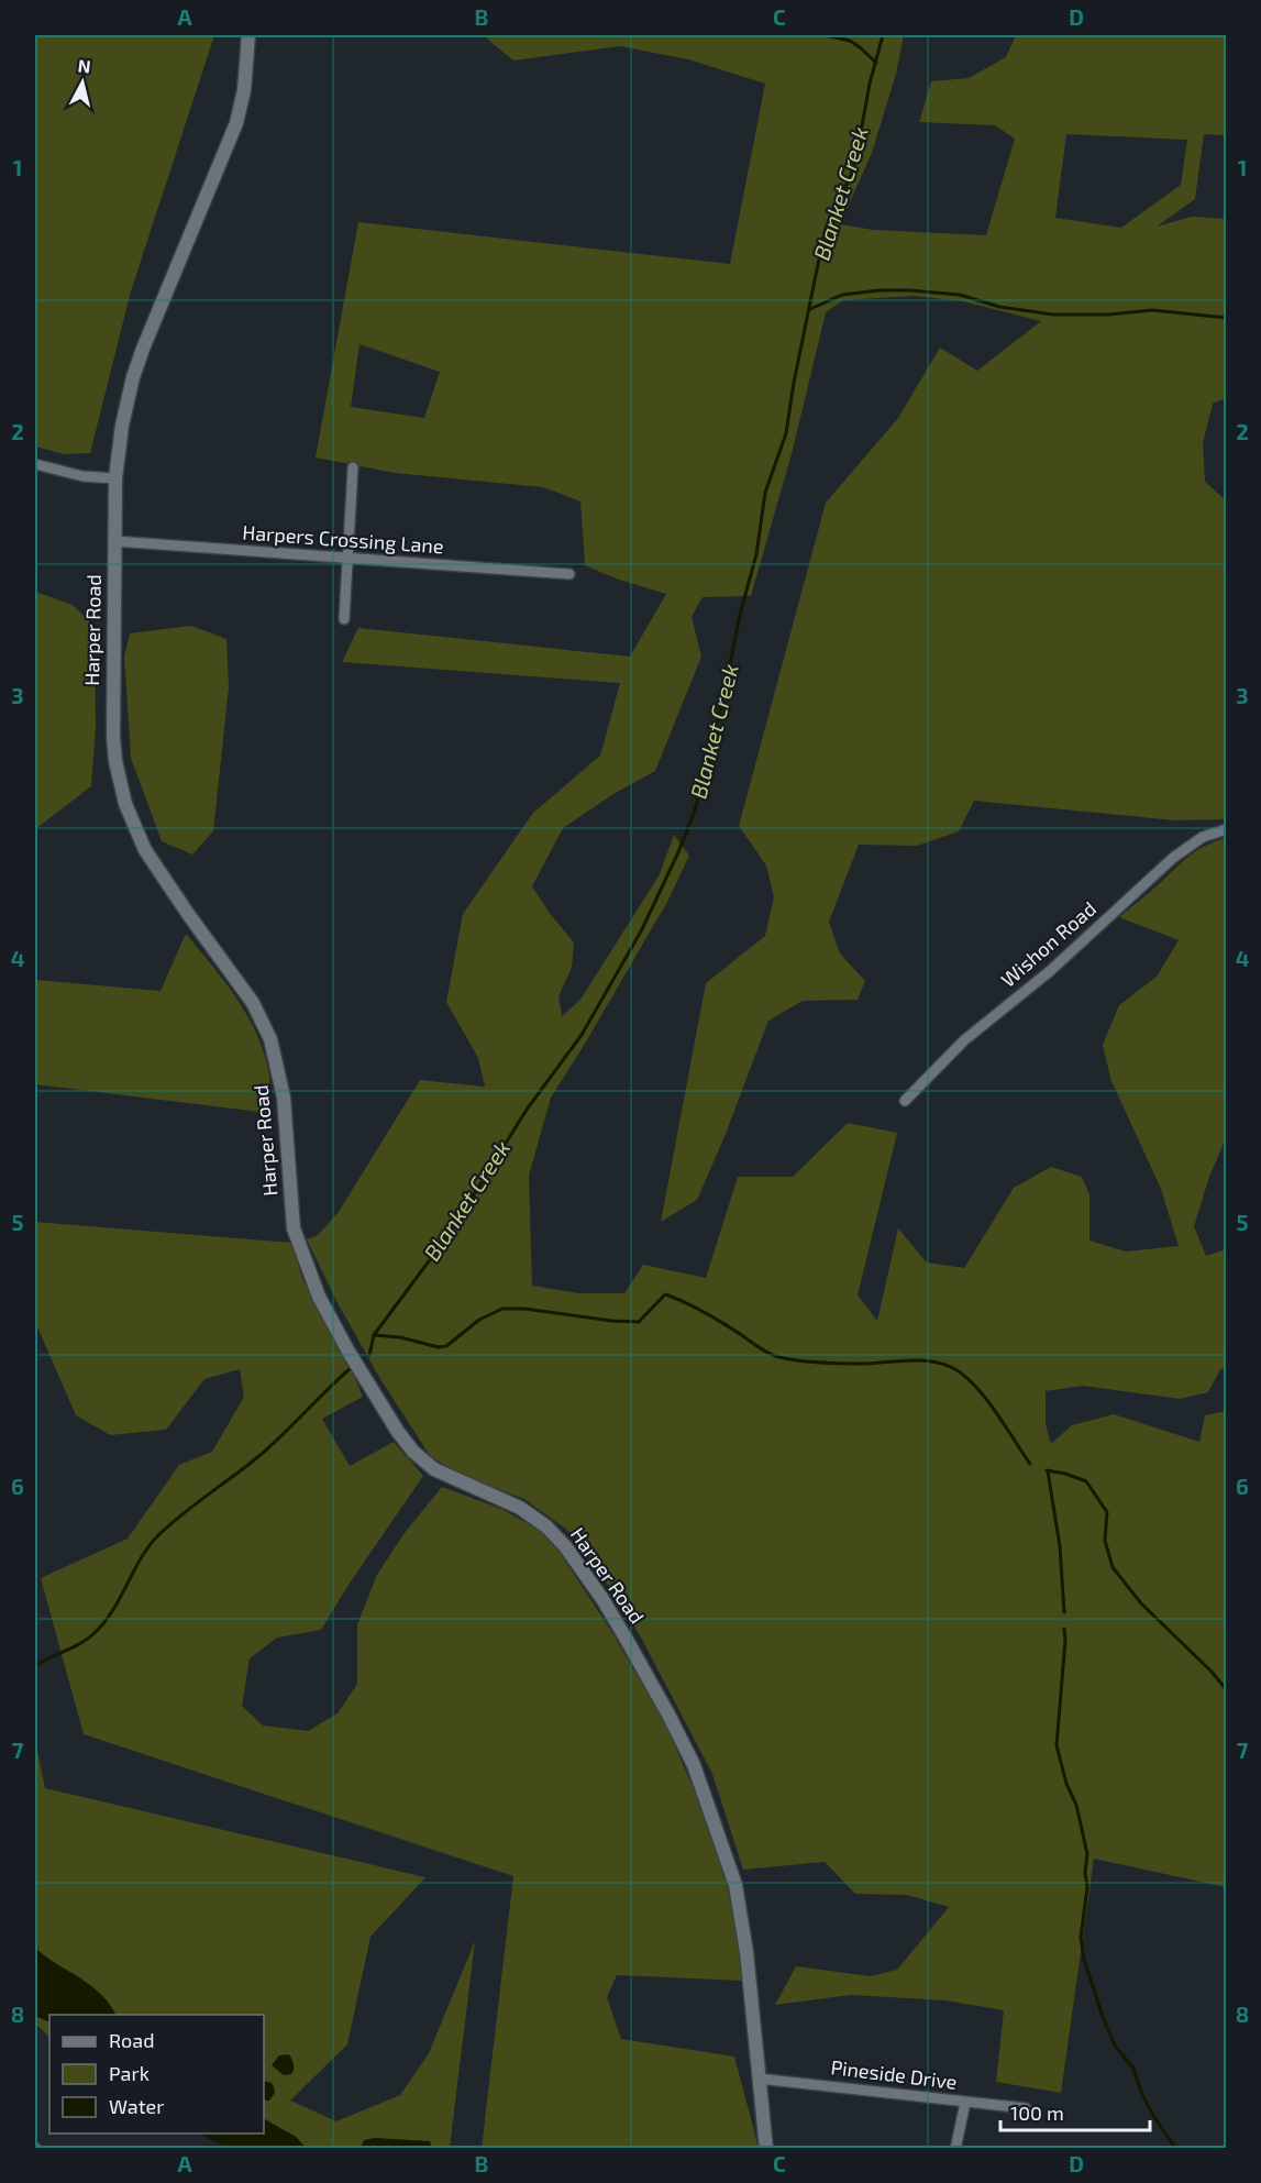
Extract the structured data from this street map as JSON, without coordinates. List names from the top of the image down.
{
  "streets": {
    "street": [
      "Harpers Crossing Lane",
      "Harper Road",
      "Wishon Road",
      "Pineside Drive"
    ]
  },
  "crossings": [
    ["Harpers Crossing Lane", "Harper Road"],
    ["Harper Road", "Pineside Drive"]
  ],
  "water": ["Blanket Creek"],
  "legend": ["Road", "Park", "Water"],
  "scale_bar": "100 m",
  "north": "top",
  "grid": {
    "columns": [
      "A",
      "B",
      "C",
      "D"
    ],
    "rows": [
      "1",
      "2",
      "3",
      "4",
      "5",
      "6",
      "7",
      "8"
    ]
  }
}
